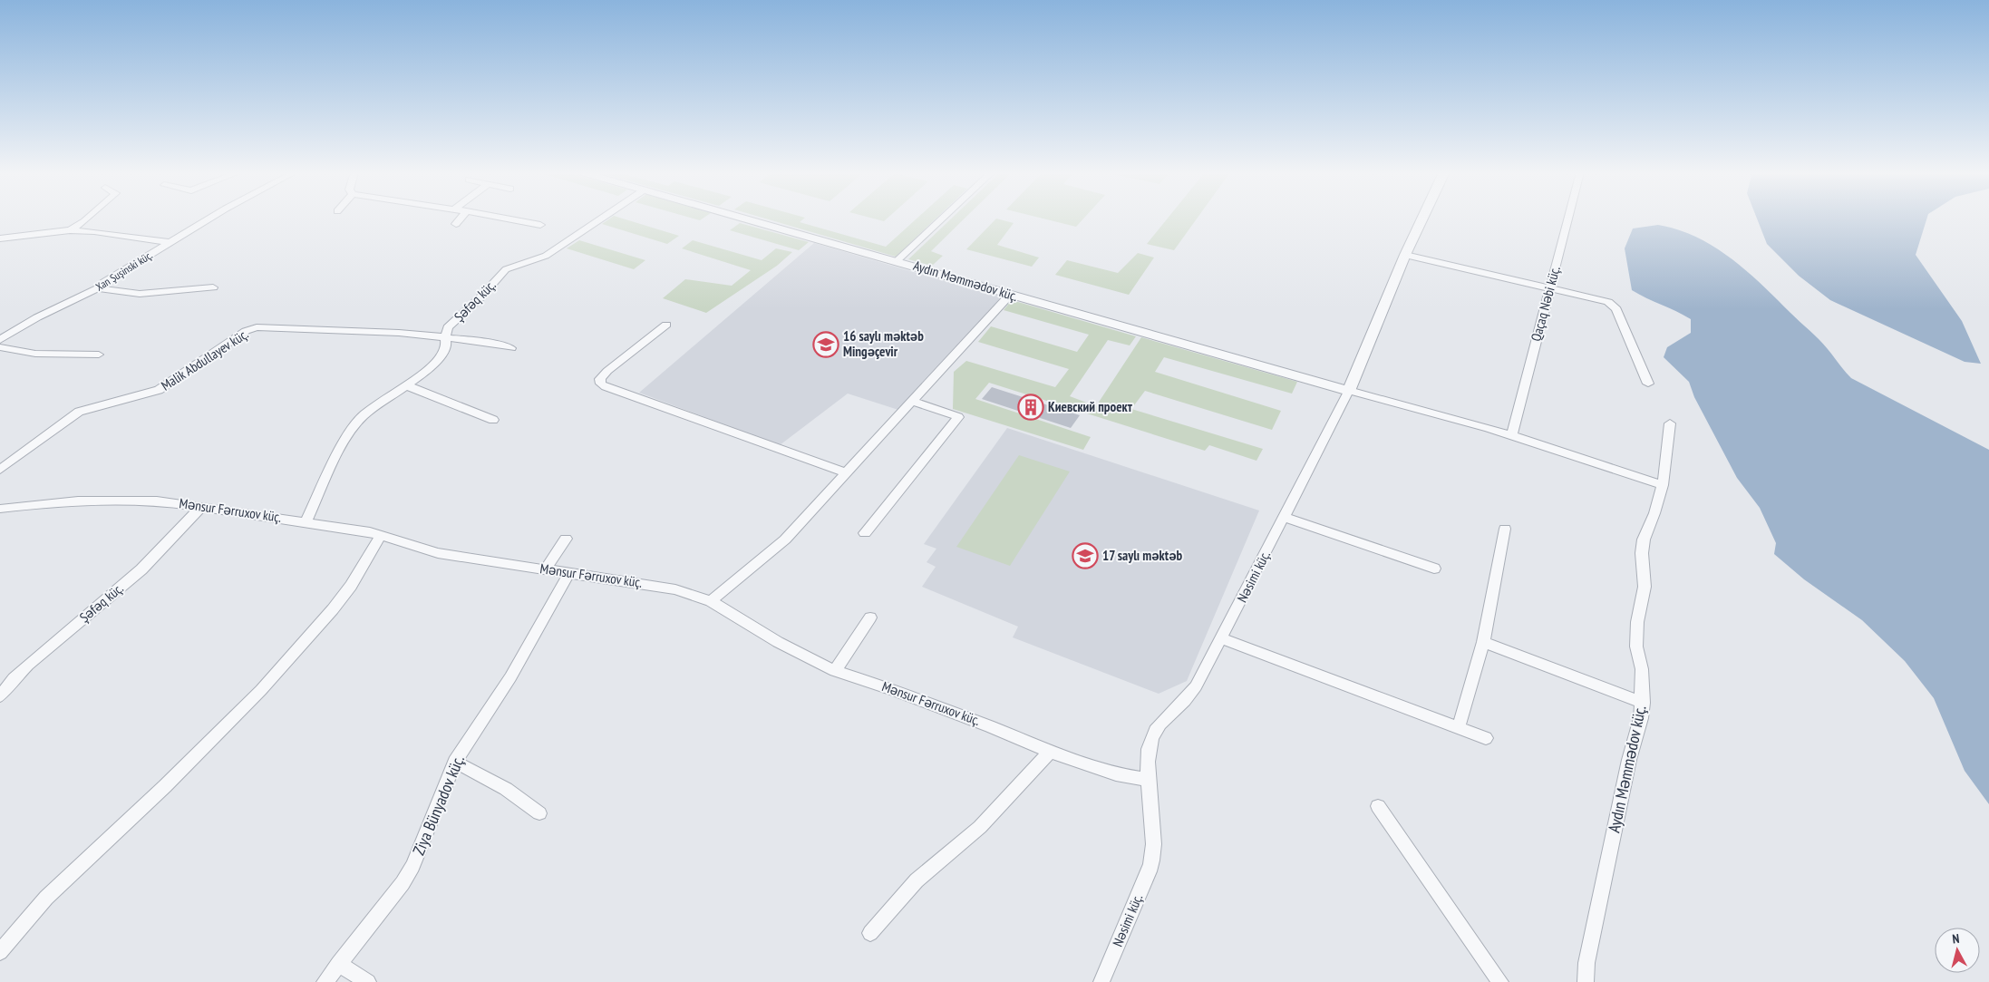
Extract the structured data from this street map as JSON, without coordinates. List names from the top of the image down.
{
  "streets": {
    "street": [
      "Xan Şuşinski küç.",
      "Aydın Məmmədov küç.",
      "Şəfəq küç.",
      "Qaçaq Nəbi küç.",
      "Malik Abdullayev küç.",
      "Mənsur Fərruxov küç.",
      "Nəsimi küç.",
      "Ziya Bünyadov küç."
    ]
  },
  "crossings": [
    ["Aydın Məmmədov küç.", "Nəsimi küç."],
    ["Şəfəq küç.", "Malik Abdullayev küç."],
    ["Şəfəq küç.", "Mənsur Fərruxov küç."],
    ["Mənsur Fərruxov küç.", "Nəsimi küç."],
    ["Mənsur Fərruxov küç.", "Ziya Bünyadov küç."]
  ],
  "places": {
    "school or university": ["16 saylı məktəb Mingəçevir", "17 saylı məktəb"],
    "building": ["Киевский проект"]
  },
  "north": "top"
}
